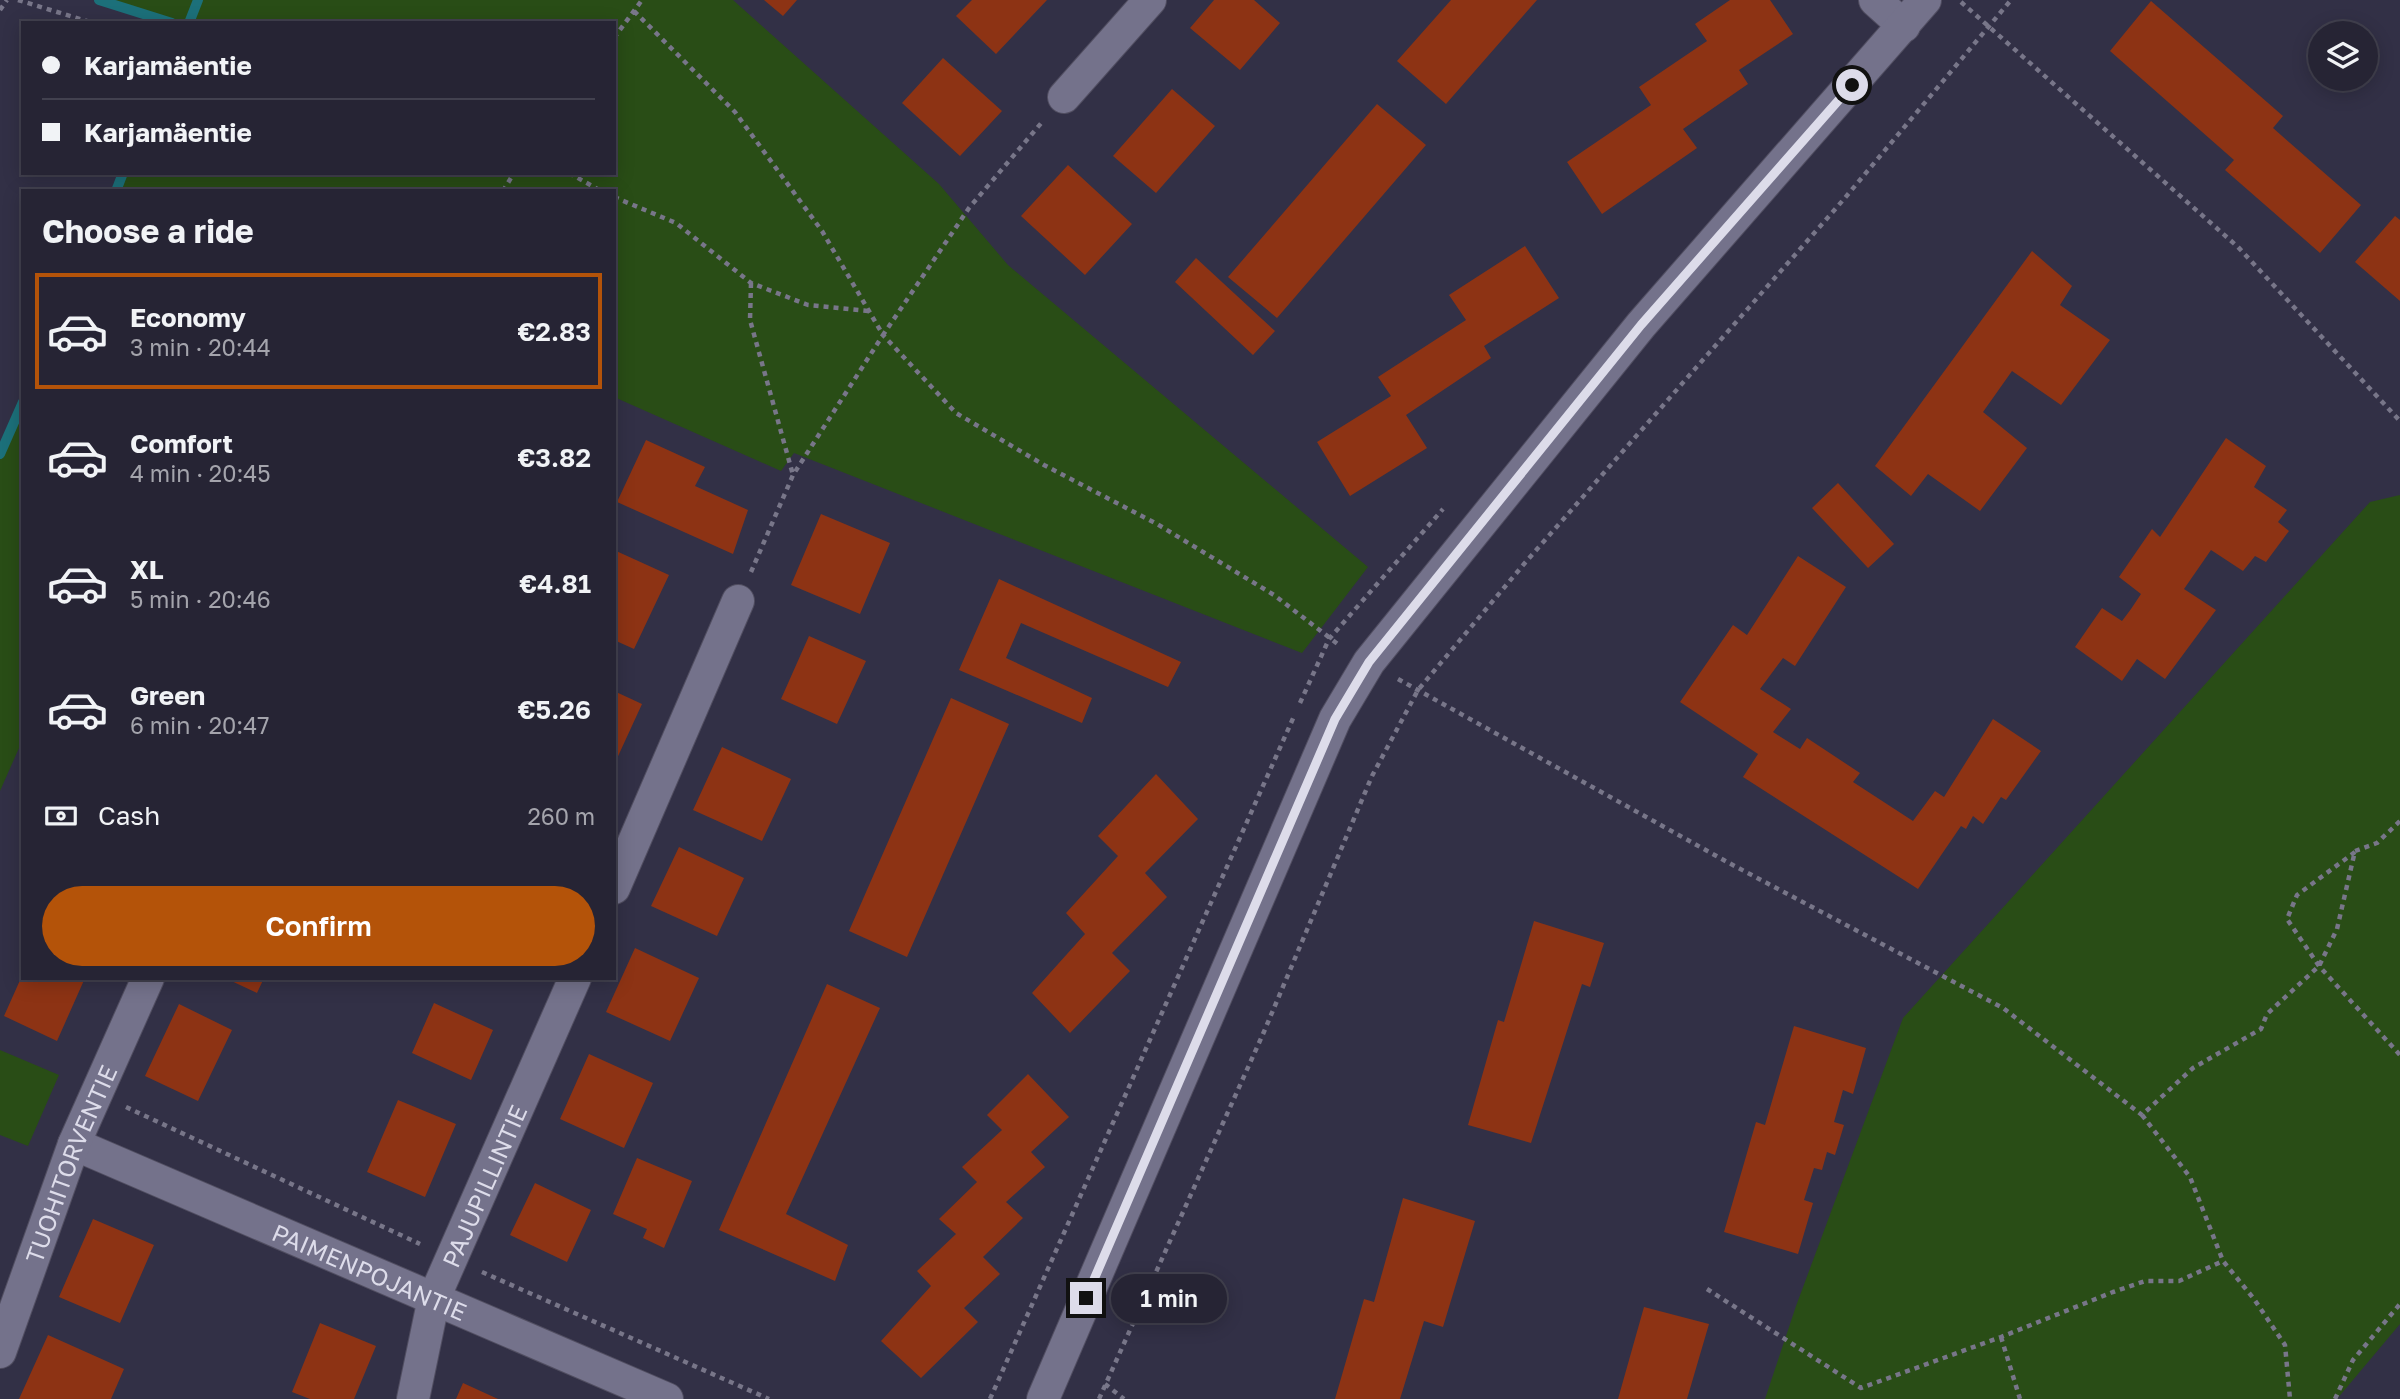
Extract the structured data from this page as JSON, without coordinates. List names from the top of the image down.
{
  "streets": {
    "street": ["TUOHITORVENTIE", "PAJUPILLINTIE", "PAIMENPOJANTIE"]
  },
  "crossings": [
    ["TUOHITORVENTIE", "PAIMENPOJANTIE"],
    ["PAJUPILLINTIE", "PAIMENPOJANTIE"]
  ],
  "page": {
    "banner": ["Karjamäentie", "Karjamäentie"],
    "heading": "Choose a ride",
    "list": [
      {
        "name": "Economy",
        "note": "3 min · 20:44",
        "value": "€2.83"
      },
      {
        "name": "Comfort",
        "note": "4 min · 20:45",
        "value": "€3.82"
      },
      {
        "name": "XL",
        "note": "5 min · 20:46",
        "value": "€4.81"
      },
      {
        "name": "Green",
        "note": "6 min · 20:47",
        "value": "€5.26"
      }
    ],
    "pay": ["Cash", "260 m"],
    "buttons": "Confirm",
    "bubble": "1 min"
  }
}
